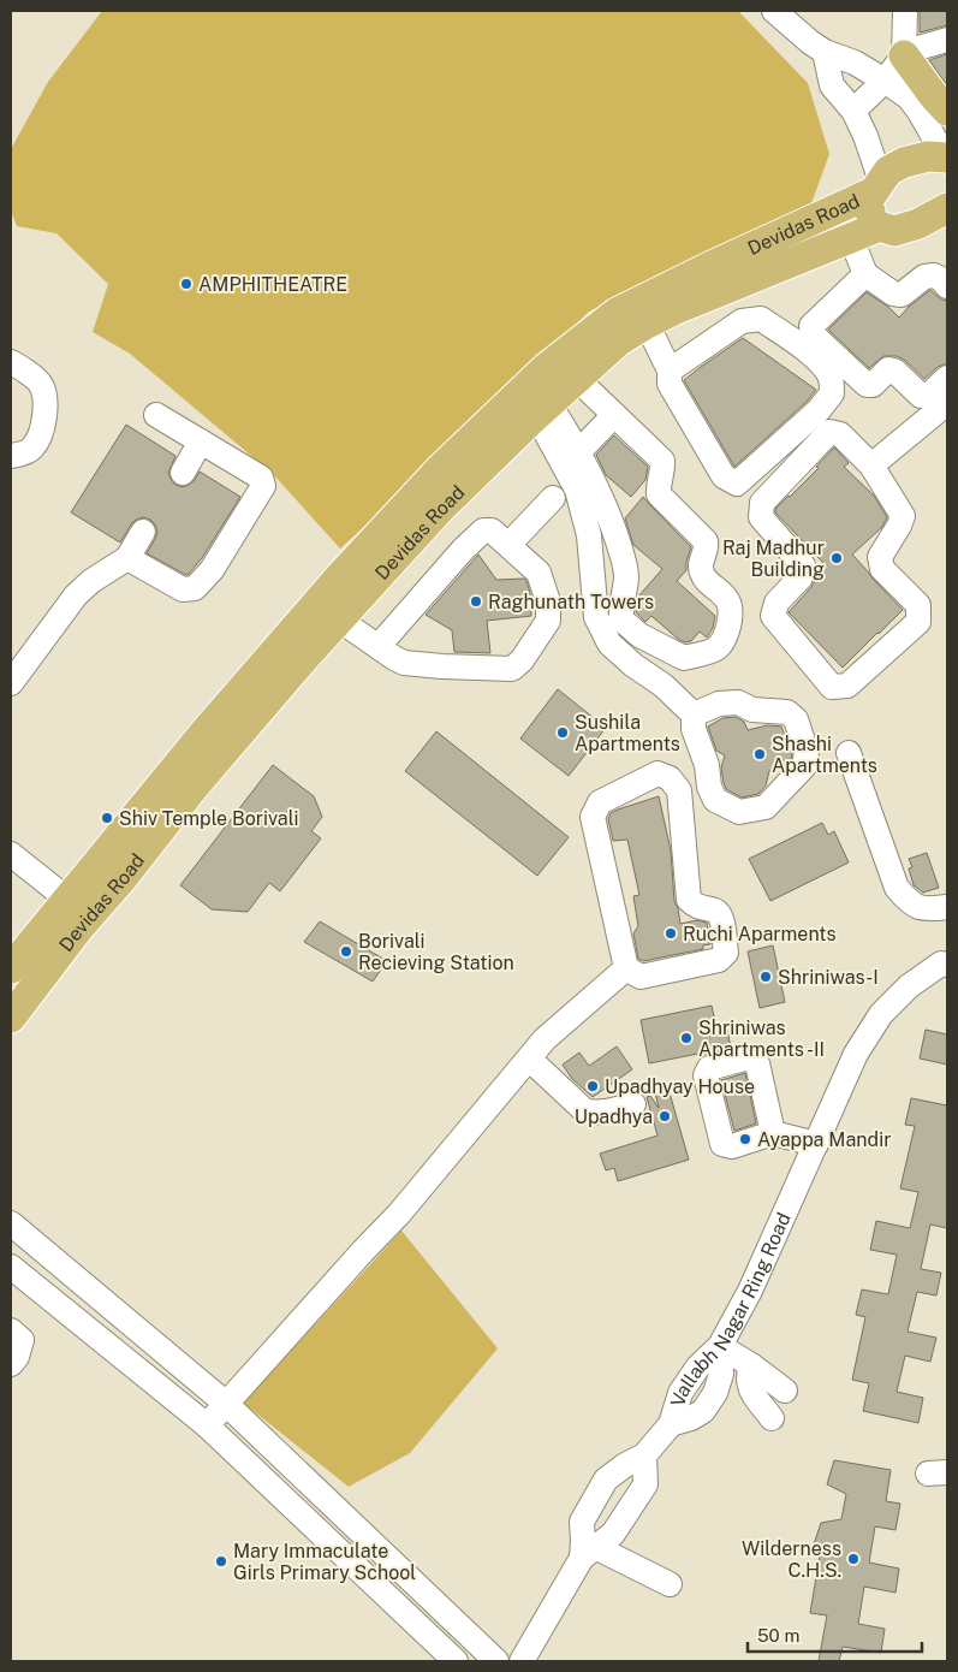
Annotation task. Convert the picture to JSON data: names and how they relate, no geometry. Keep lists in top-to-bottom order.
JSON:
{
  "streets": {
    "main road": ["Devidas Road"],
    "street": ["Vallabh Nagar Ring Road"]
  },
  "places": [
    "AMPHITHEATRE",
    "Raj Madhur Building",
    "Raghunath Towers",
    "Sushila Apartments",
    "Shashi Apartments",
    "Shiv Temple Borivali",
    "Ruchi Aparments",
    "Borivali Recieving Station",
    "Shriniwas-I",
    "Shriniwas Apartments -II",
    "Upadhyay House",
    "Upadhya",
    "Ayappa Mandir",
    "Wilderness C.H.S.",
    "Mary Immaculate Girls Primary School"
  ],
  "scale_bar": "50 m"
}
